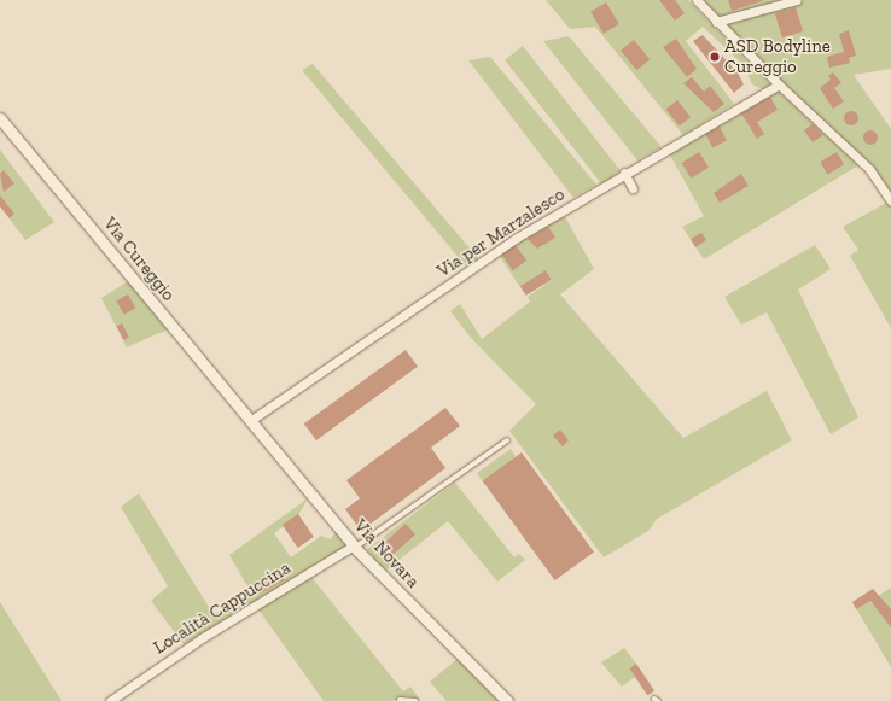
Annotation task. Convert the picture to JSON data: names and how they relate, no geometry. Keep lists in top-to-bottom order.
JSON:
{
  "streets": {
    "main road": ["Via Cureggio", "Via Novara"],
    "street": ["Via per Marzalesco", "Località Cappuccina"]
  },
  "crossings": [
    ["Via per Marzalesco", "Via Cureggio"],
    ["Via per Marzalesco", "Via Novara"],
    ["Via Cureggio", "Via Novara"],
    ["Via Novara", "Località Cappuccina"]
  ],
  "places": ["ASD Bodyline Cureggio"]
}
